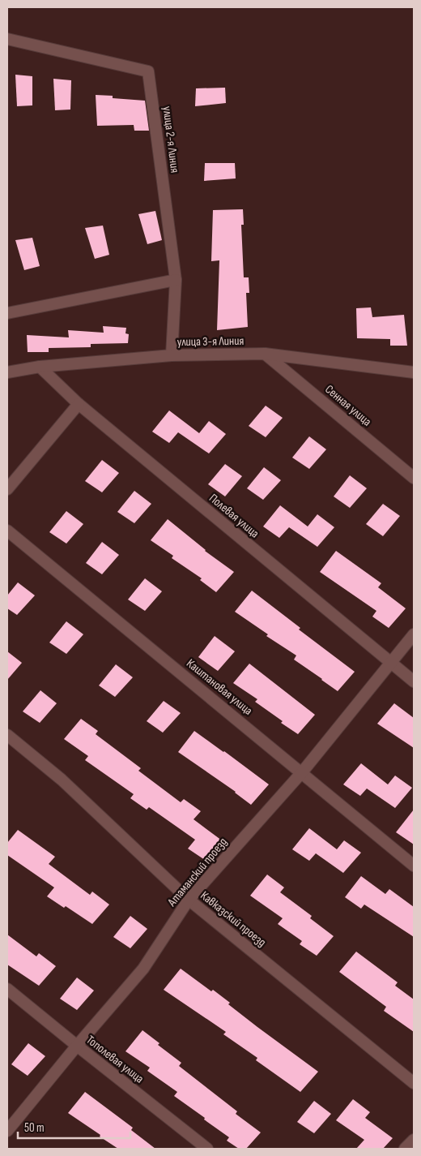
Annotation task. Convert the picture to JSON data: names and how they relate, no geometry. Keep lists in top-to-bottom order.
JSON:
{
  "streets": {
    "street": [
      "улица 2-я Линия",
      "улица 3-я Линия",
      "Сенная улица",
      "Полевая улица",
      "Каштановая улица",
      "Атаманский проезд",
      "Кавказский проезд",
      "Тополевая улица"
    ]
  },
  "crossings": [
    ["улица 2-я Линия", "улица 3-я Линия"],
    ["улица 3-я Линия", "Сенная улица"],
    ["улица 3-я Линия", "Полевая улица"],
    ["Полевая улица", "Атаманский проезд"],
    ["Каштановая улица", "Атаманский проезд"],
    ["Атаманский проезд", "Кавказский проезд"],
    ["Атаманский проезд", "Тополевая улица"]
  ],
  "scale_bar": "50 m"
}
